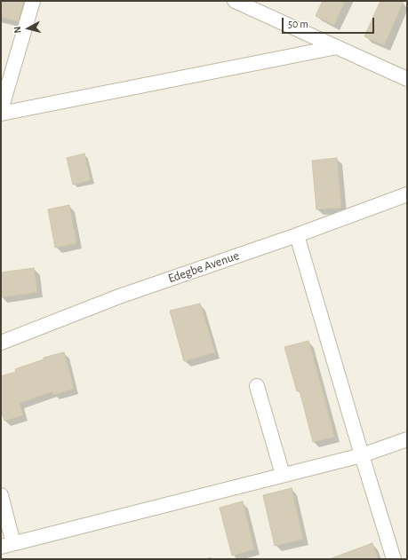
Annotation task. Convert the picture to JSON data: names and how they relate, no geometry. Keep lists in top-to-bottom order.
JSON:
{
  "streets": {
    "street": ["Edegbe Avenue"]
  },
  "scale_bar": "50 m",
  "north": "left"
}
